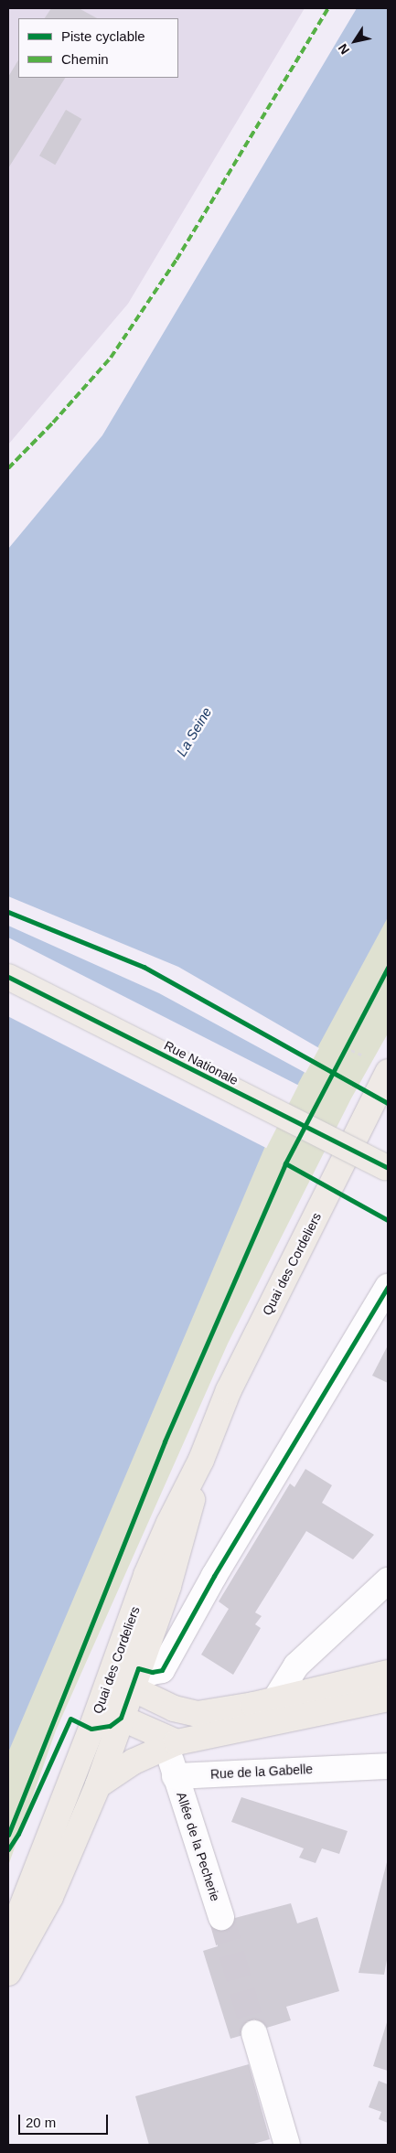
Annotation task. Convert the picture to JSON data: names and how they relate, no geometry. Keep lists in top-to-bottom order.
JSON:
{
  "streets": {
    "main road": ["Rue Nationale", "Quai des Cordeliers"],
    "street": ["Rue de la Gabelle", "Allée de la Pecherie"]
  },
  "crossings": [
    ["Rue de la Gabelle", "Allée de la Pecherie"]
  ],
  "water": ["La Seine"],
  "legend": ["Piste cyclable", "Chemin"],
  "scale_bar": "20 m",
  "north": "bottom left"
}
